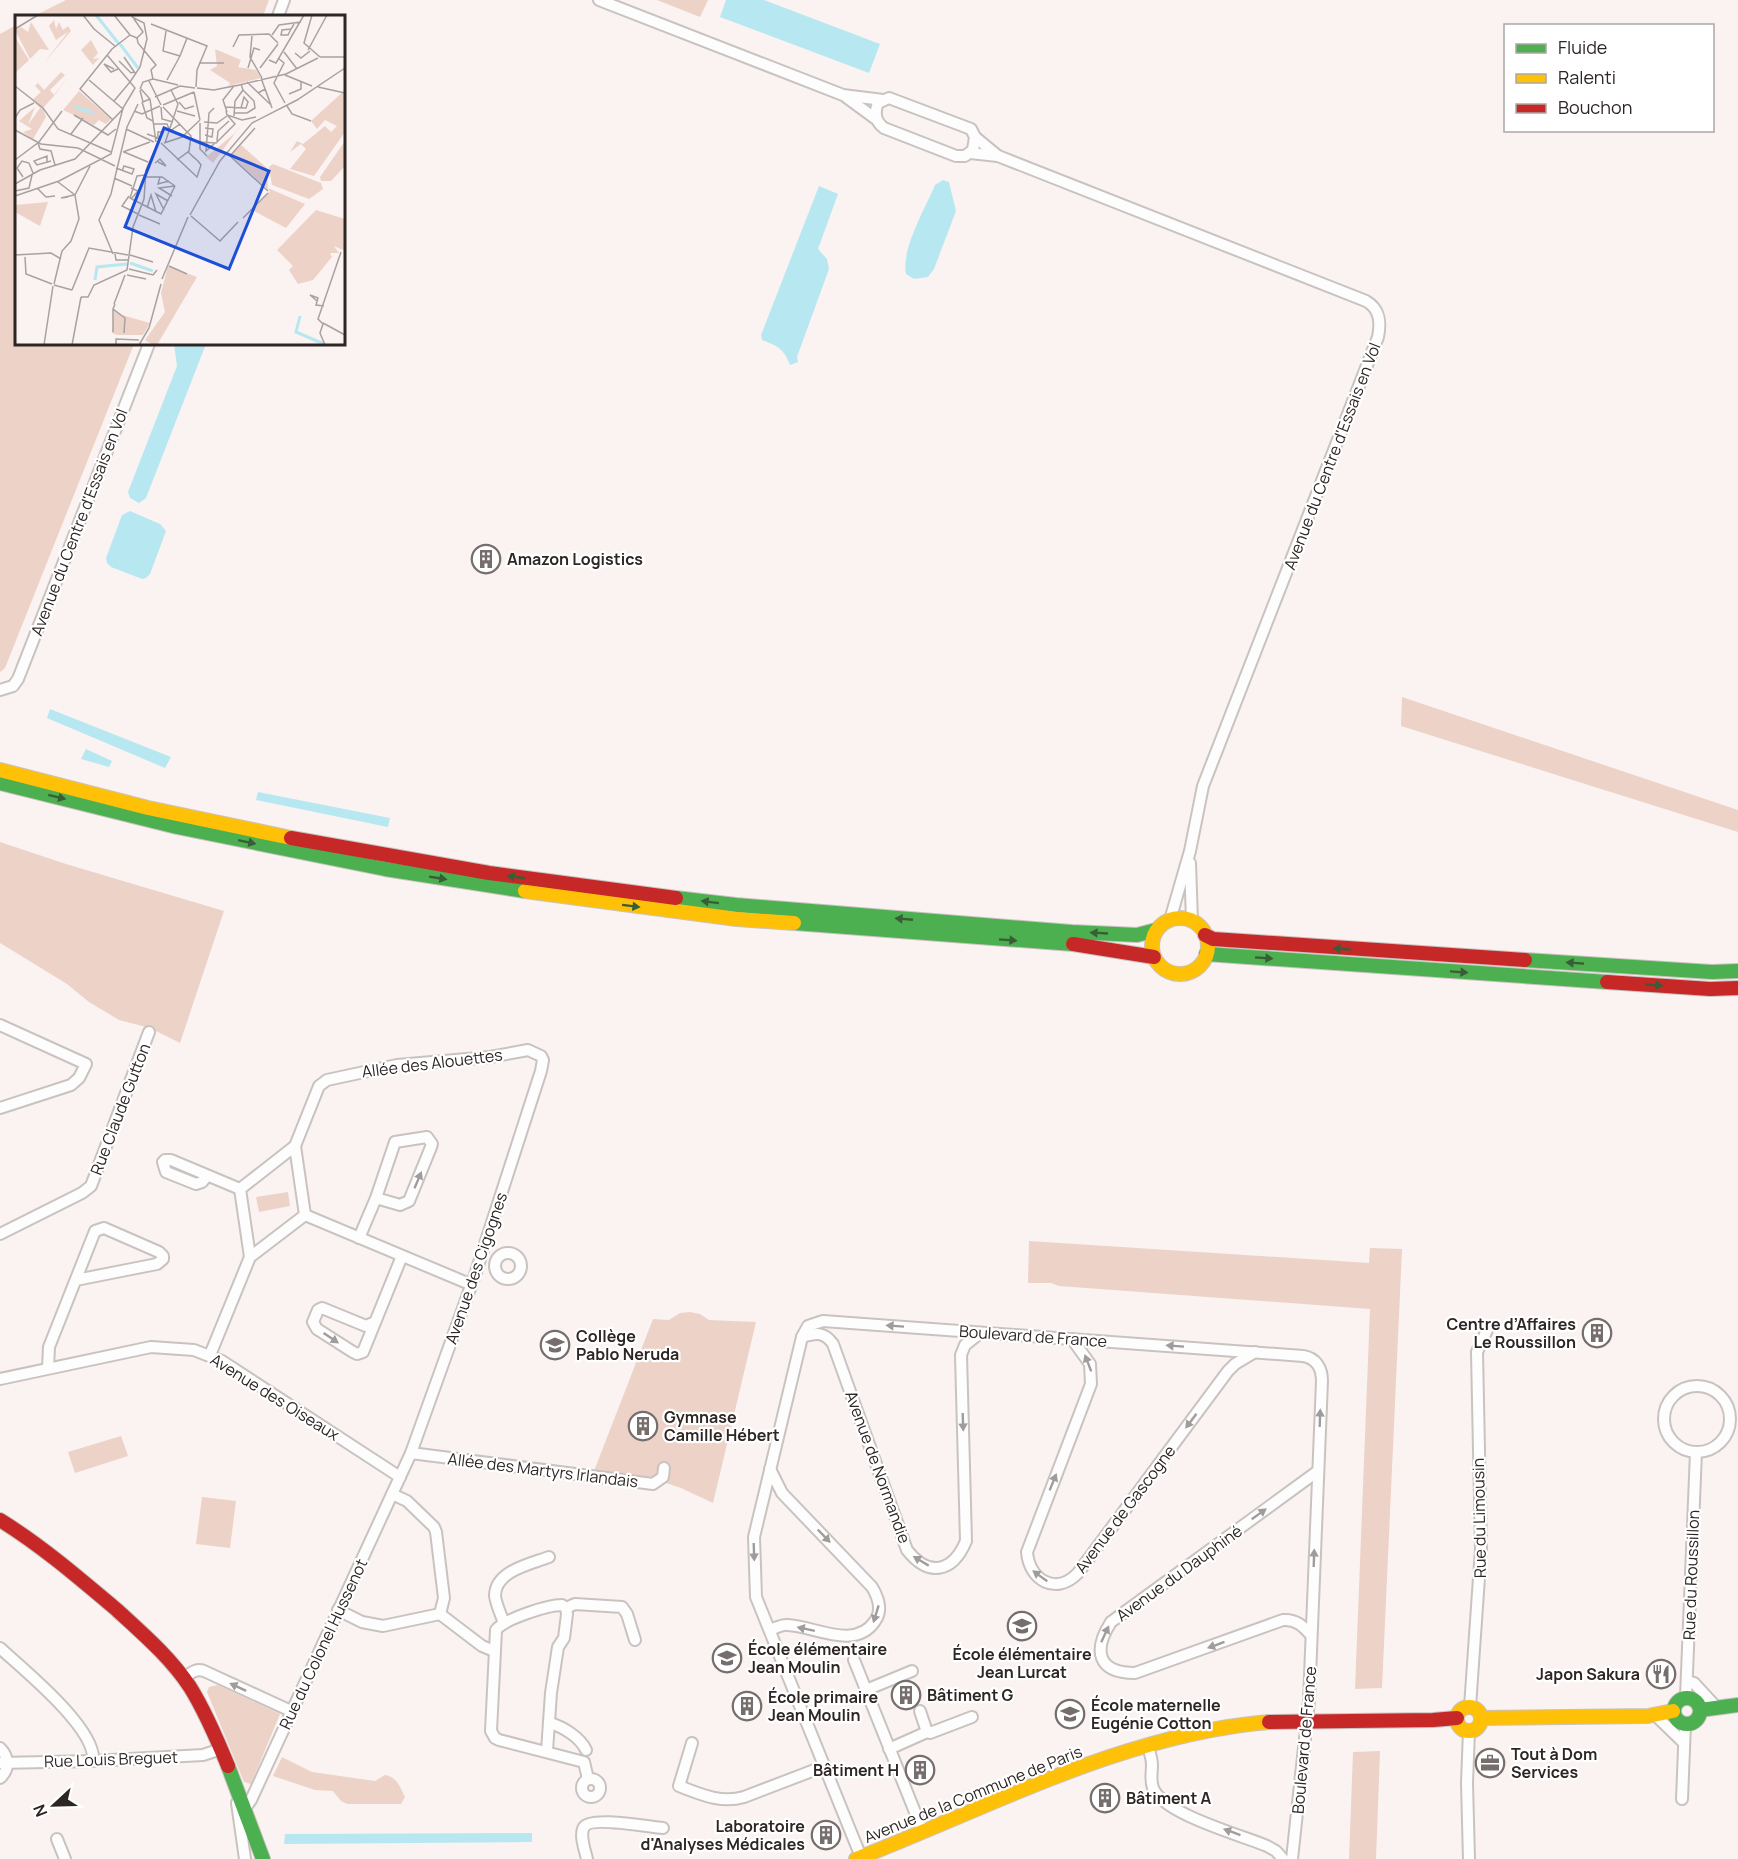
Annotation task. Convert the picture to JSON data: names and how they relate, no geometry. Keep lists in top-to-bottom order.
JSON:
{
  "streets": {
    "main road": ["Avenue de la Commune de Paris"],
    "street": [
      "Avenue du Centre d'Essais en Vol",
      "Allée des Alouettes",
      "Rue Claude Gutton",
      "Avenue des Cigognes",
      "Boulevard de France",
      "Avenue des Oiseaux",
      "Avenue de Normandie",
      "Allée des Martyrs Irlandais",
      "Avenue de Gascogne",
      "Rue du Limousin",
      "Avenue du Dauphiné",
      "Rue du Roussillon",
      "Rue du Colonel Hussenot",
      "Rue Louis Breguet"
    ]
  },
  "crossings": [
    ["Allée des Alouettes", "Avenue des Cigognes"],
    ["Avenue des Cigognes", "Avenue des Oiseaux"],
    ["Avenue des Cigognes", "Allée des Martyrs Irlandais"],
    ["Avenue des Cigognes", "Rue du Colonel Hussenot"],
    ["Boulevard de France", "Avenue de Normandie"],
    ["Boulevard de France", "Avenue de Gascogne"],
    ["Boulevard de France", "Avenue du Dauphiné"],
    ["Boulevard de France", "Avenue de la Commune de Paris"],
    ["Avenue des Oiseaux", "Rue du Colonel Hussenot"],
    ["Rue du Limousin", "Avenue de la Commune de Paris"]
  ],
  "places": {
    "building": [
      "Amazon Logistics",
      "Centre d’Affaires Le Roussillon",
      "Gymnase Camille Hébert",
      "Bâtiment G",
      "École primaire Jean Moulin",
      "Bâtiment H",
      "Bâtiment A",
      "Laboratoire d'Analyses Médicales"
    ],
    "school or university": [
      "Collège Pablo Neruda",
      "École élémentaire Jean Lurcat",
      "École élémentaire Jean Moulin",
      "École maternelle Eugénie Cotton"
    ],
    "restaurant": ["Japon Sakura"],
    "office": ["Tout à Dom Services"]
  },
  "legend": ["Fluide", "Ralenti", "Bouchon"],
  "north": "left"
}
